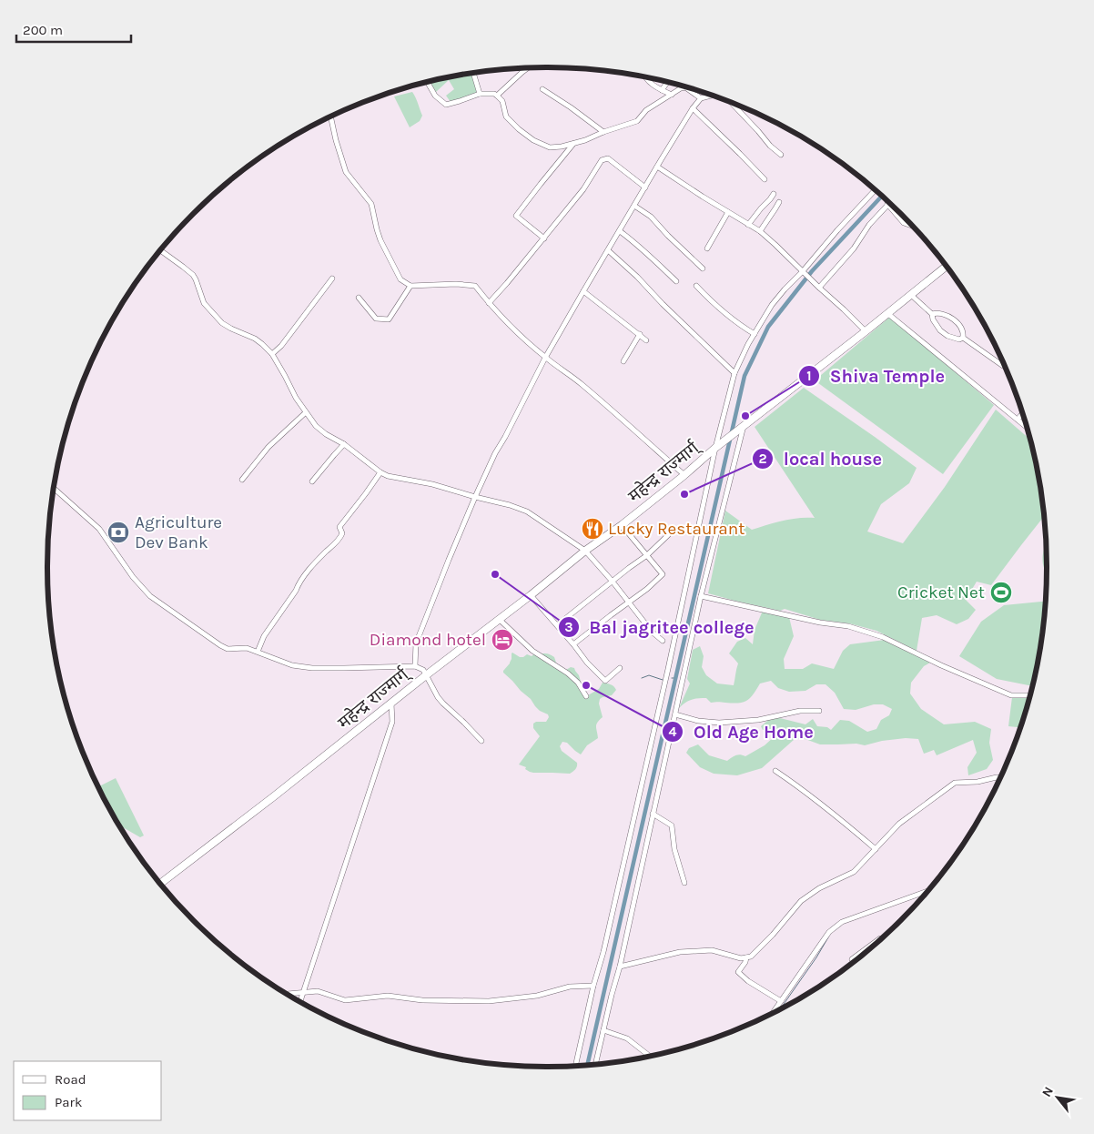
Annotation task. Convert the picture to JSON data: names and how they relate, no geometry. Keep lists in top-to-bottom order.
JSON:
{
  "streets": {
    "highway": ["महेन्द्र राज्मार्ग्"]
  },
  "places": {
    "other": [
      "Shiva Temple",
      "local house",
      "Bal jagritee college",
      "Old Age Home"
    ],
    "restaurant": ["Lucky Restaurant"],
    "bank": ["Agriculture Dev Bank"],
    "sports": ["Cricket Net"],
    "hotel": ["Diamond hotel"]
  },
  "legend": ["Road", "Park"],
  "scale_bar": "200 m",
  "north": "top left"
}
